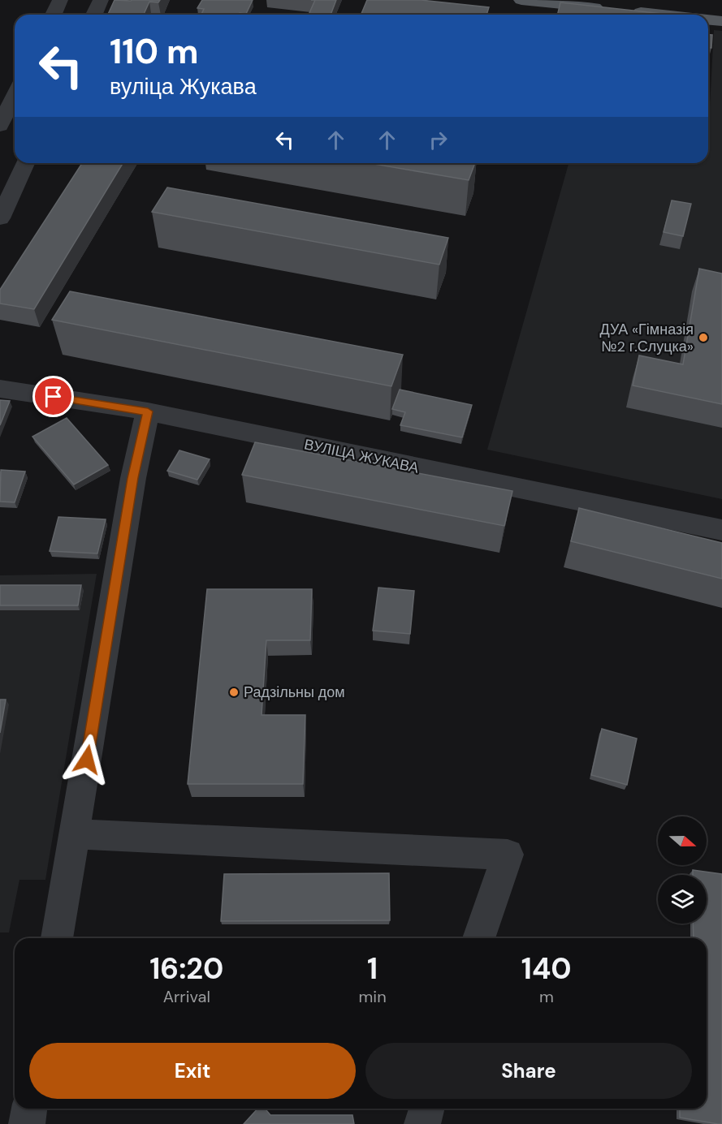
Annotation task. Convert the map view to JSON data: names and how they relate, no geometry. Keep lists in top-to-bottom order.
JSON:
{
  "streets": {
    "street": ["ВУЛІЦА ЖУКАВА"]
  },
  "places": ["ДУА «Гімназія №2 г.Слуцка»", "Радзільны дом"],
  "north": "right",
  "page": {
    "turn": ["110 m", "вуліца Жукава"],
    "eta": [
      "16:20",
      "Arrival",
      "1",
      "min",
      "140",
      "m"
    ],
    "buttons": ["Exit", "Share"]
  }
}
